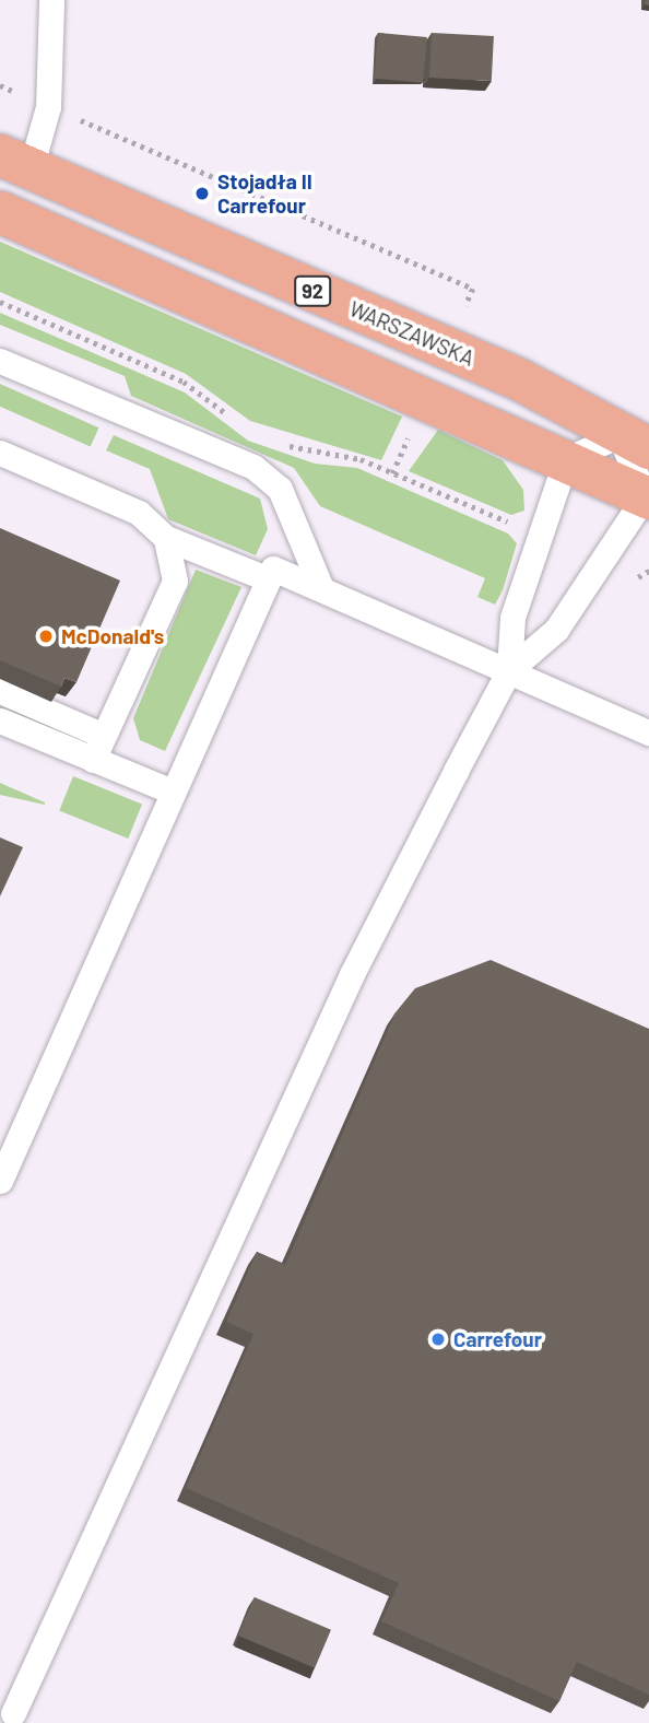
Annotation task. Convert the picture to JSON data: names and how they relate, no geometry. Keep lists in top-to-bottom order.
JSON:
{
  "streets": {
    "main road": ["92", "WARSZAWSKA"]
  },
  "places": ["Stojadła II Carrefour", "McDonald's", "Carrefour"]
}
